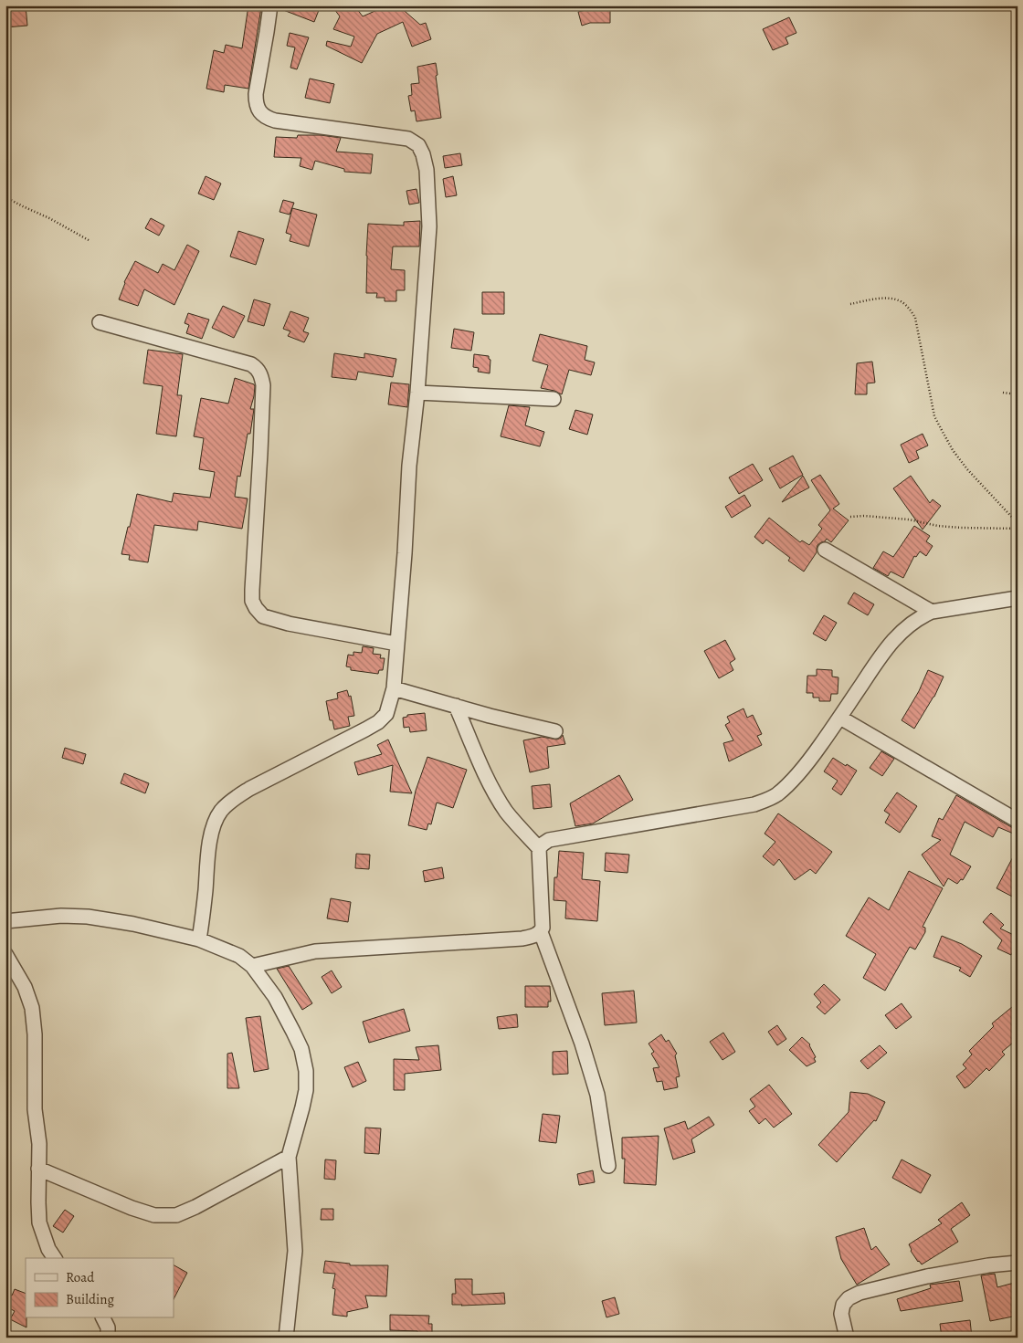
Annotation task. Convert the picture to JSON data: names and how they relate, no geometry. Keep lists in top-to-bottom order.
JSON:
{
  "legend": ["Road", "Building"]
}
